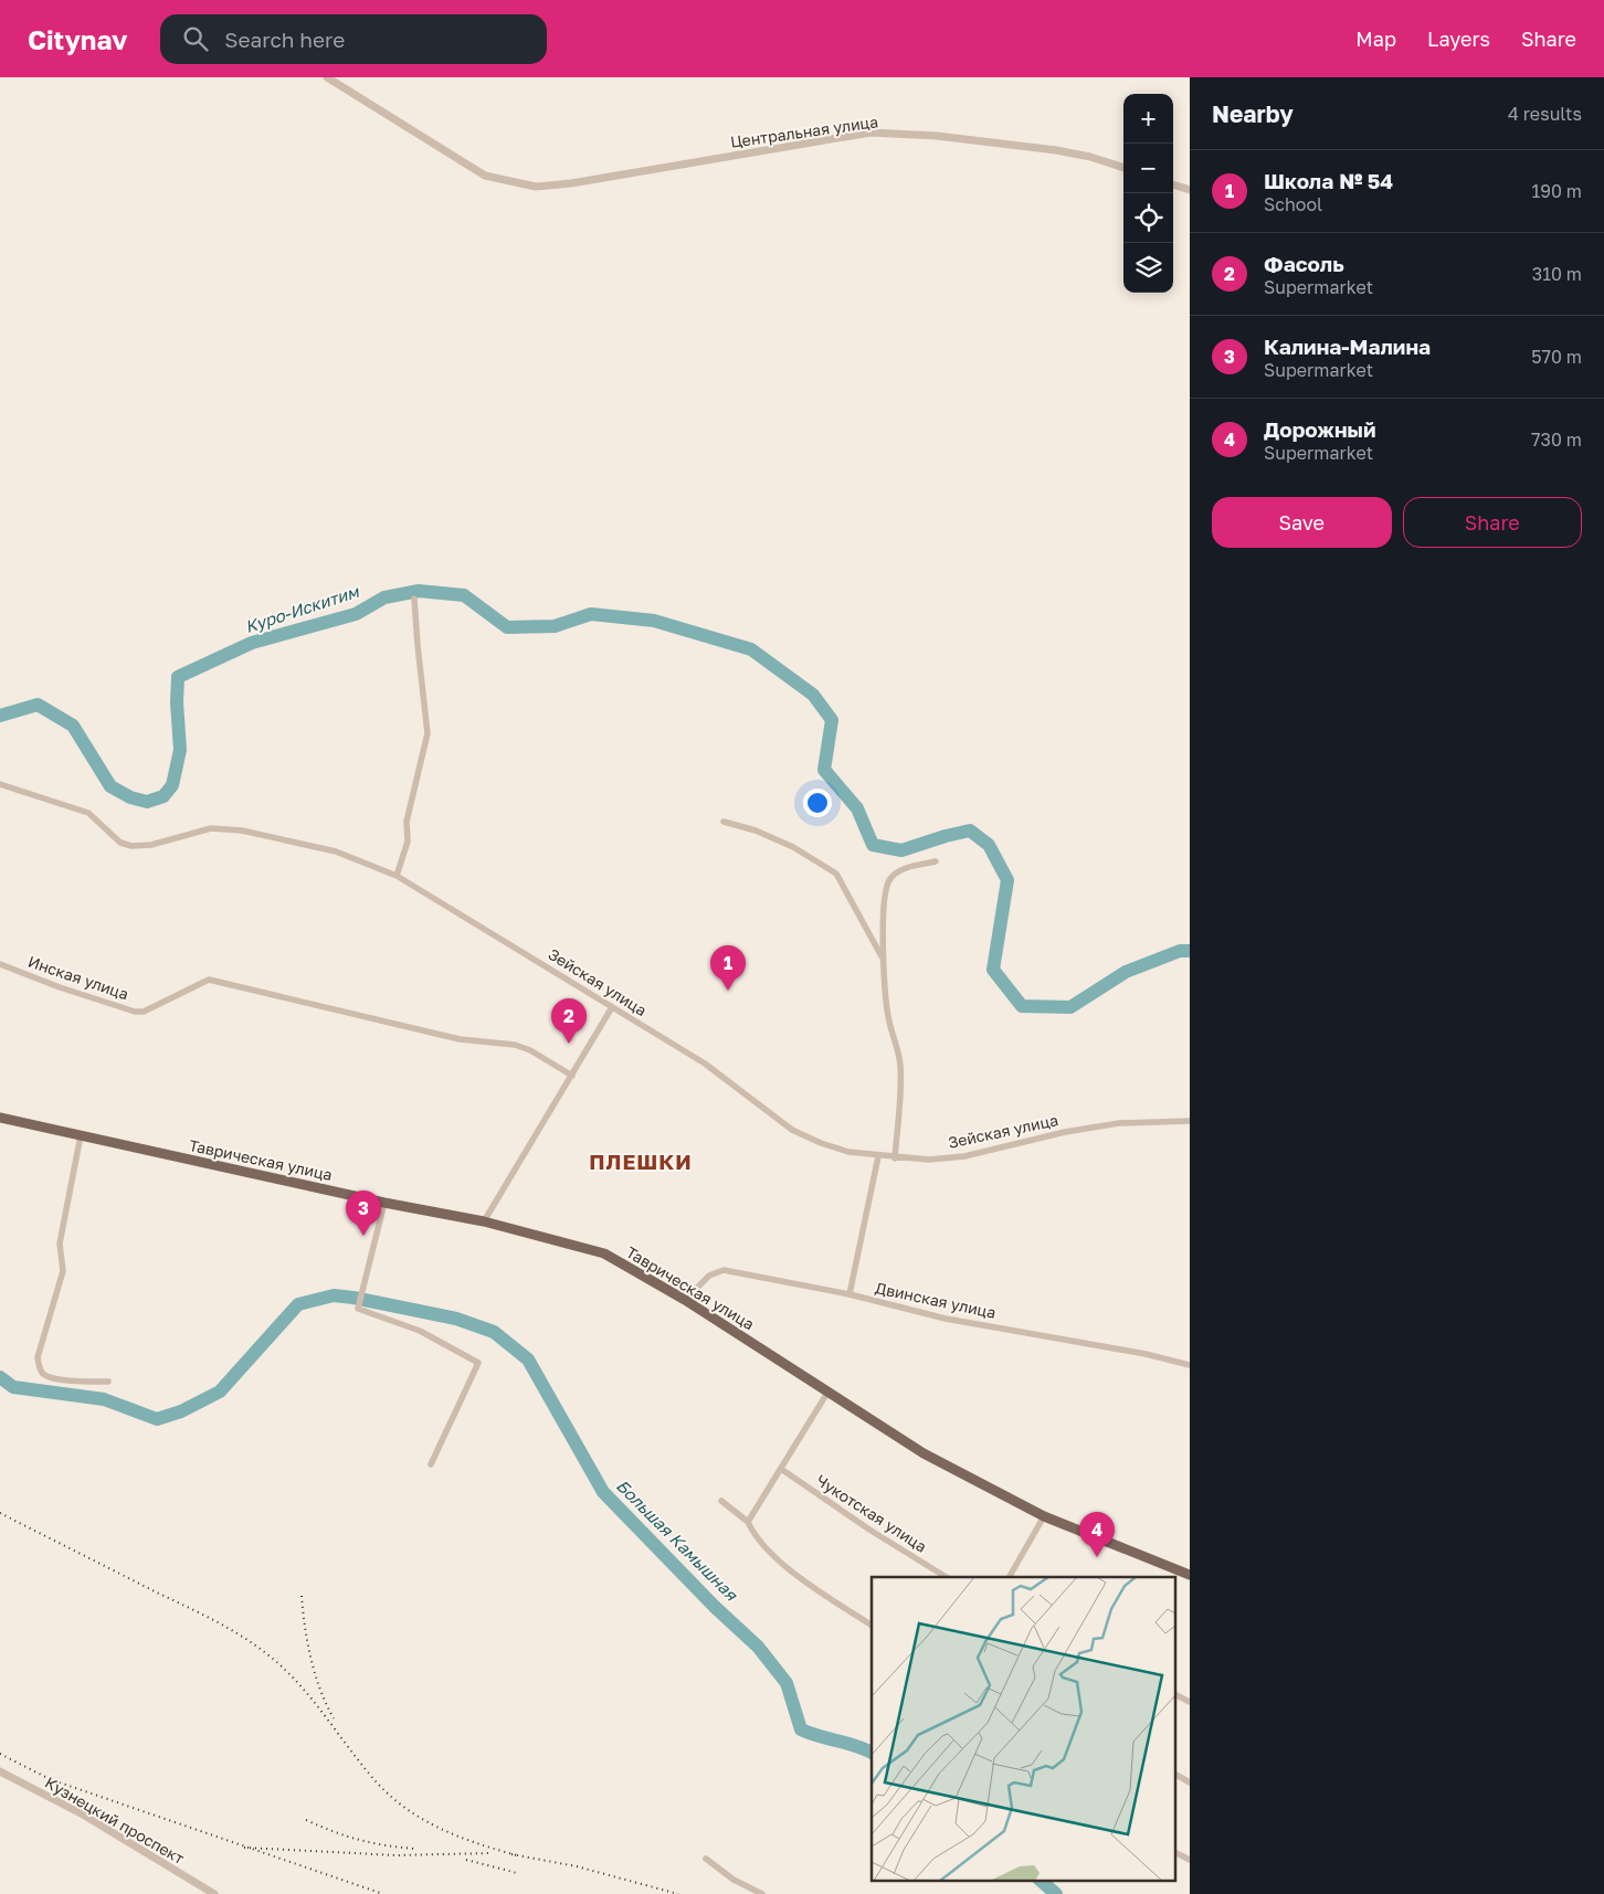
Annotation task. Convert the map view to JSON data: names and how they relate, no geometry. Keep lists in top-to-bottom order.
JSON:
{
  "streets": {
    "main road": ["Таврическая улица"],
    "street": [
      "Центральная улица",
      "Инская улица",
      "Зейская улица",
      "Двинская улица",
      "Чукотская улица",
      "Кузнецкий проспект"
    ]
  },
  "crossings": [
    ["Таврическая улица", "Двинская улица"]
  ],
  "districts": ["ПЛЕШКИ"],
  "water": ["Куро-Искитим", "Большая Камышная"],
  "page": {
    "header": "Citynav",
    "search": "Search here",
    "nav": ["Map", "Layers", "Share"],
    "heading": ["Nearby", "4 results"],
    "map_buttons": ["+", "−"],
    "list": [
      {
        "mark": "1",
        "name": "Школа № 54",
        "note": "School",
        "value": "190 m"
      },
      {
        "mark": "2",
        "name": "Фасоль",
        "note": "Supermarket",
        "value": "310 m"
      },
      {
        "mark": "3",
        "name": "Калина-Малина",
        "note": "Supermarket",
        "value": "570 m"
      },
      {
        "mark": "4",
        "name": "Дорожный",
        "note": "Supermarket",
        "value": "730 m"
      }
    ],
    "buttons": ["Save", "Share"],
    "pins": [
      "1",
      "2",
      "3",
      "4"
    ]
  }
}
